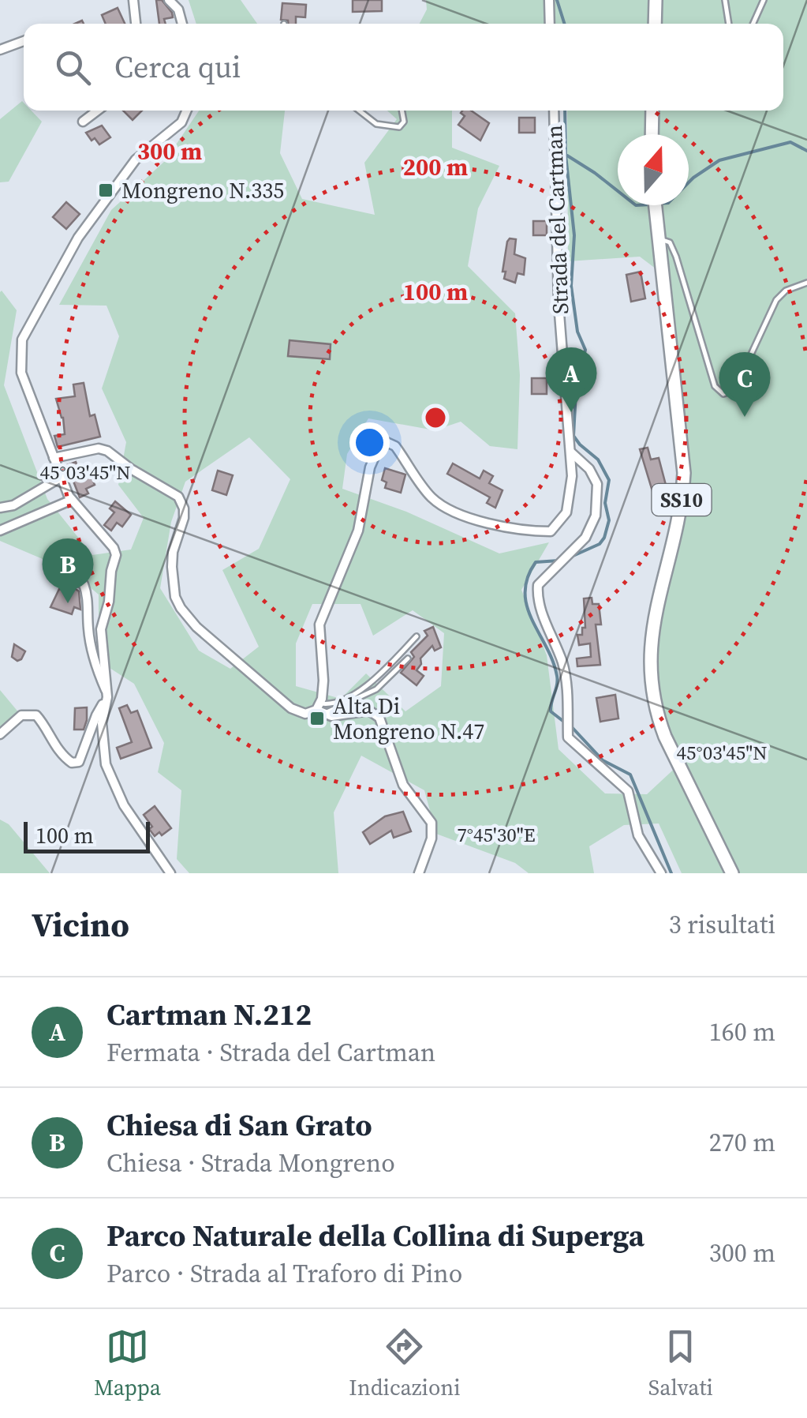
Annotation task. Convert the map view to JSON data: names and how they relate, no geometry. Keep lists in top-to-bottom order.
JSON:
{
  "streets": {
    "main road": ["SS10"],
    "street": ["Strada del Cartman"]
  },
  "places": {
    "transit": ["Mongreno N.335", "Alta Di Mongreno N.47"]
  },
  "scale_bar": "100 m",
  "north": "top",
  "page": {
    "search": "Cerca qui",
    "pins": ["A", "C", "B"],
    "scale": "100 m",
    "heading": ["Vicino", "3 risultati"],
    "list": [
      {
        "mark": "A",
        "name": "Cartman N.212",
        "note": "Fermata · Strada del Cartman",
        "value": "160 m"
      },
      {
        "mark": "B",
        "name": "Chiesa di San Grato",
        "note": "Chiesa · Strada Mongreno",
        "value": "270 m"
      },
      {
        "mark": "C",
        "name": "Parco Naturale della Collina di Superga",
        "note": "Parco · Strada al Traforo di Pino",
        "value": "300 m"
      }
    ],
    "nav": ["Mappa", "Indicazioni", "Salvati"]
  },
  "coordinates": ["45°03'45\"N", "7°45'30\"E"],
  "rings": ["300 m", "200 m", "100 m"]
}
